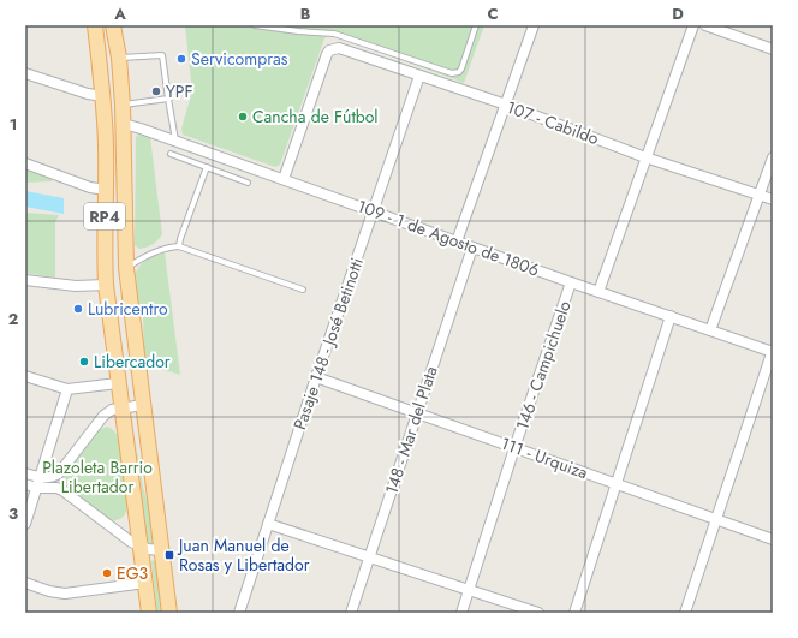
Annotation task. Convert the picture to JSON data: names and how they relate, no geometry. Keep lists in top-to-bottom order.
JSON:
{
  "streets": {
    "main road": ["RP4"],
    "street": [
      "107 - Cabildo",
      "109 - 1 de Agosto de 1806",
      "Pasaje 148 - José Betinotti",
      "146 - Campichuelo",
      "148 - Mar del Plata",
      "111 - Urquiza"
    ]
  },
  "crossings": [
    ["107 - Cabildo", "109 - 1 de Agosto de 1806"],
    ["107 - Cabildo", "Pasaje 148 - José Betinotti"],
    ["RP4", "109 - 1 de Agosto de 1806"],
    ["109 - 1 de Agosto de 1806", "Pasaje 148 - José Betinotti"],
    ["109 - 1 de Agosto de 1806", "146 - Campichuelo"],
    ["109 - 1 de Agosto de 1806", "148 - Mar del Plata"],
    ["Pasaje 148 - José Betinotti", "111 - Urquiza"],
    ["146 - Campichuelo", "111 - Urquiza"],
    ["148 - Mar del Plata", "111 - Urquiza"]
  ],
  "parks": ["Plazoleta Barrio Libertador"],
  "places": {
    "other": [
      "Servicompras",
      "YPF",
      "Cancha de Fútbol",
      "Lubricentro",
      "Libercador",
      "EG3"
    ],
    "transit": ["Juan Manuel de Rosas y Libertador"]
  },
  "grid": {
    "columns": [
      "A",
      "B",
      "C",
      "D"
    ],
    "rows": ["1", "2", "3"]
  }
}
